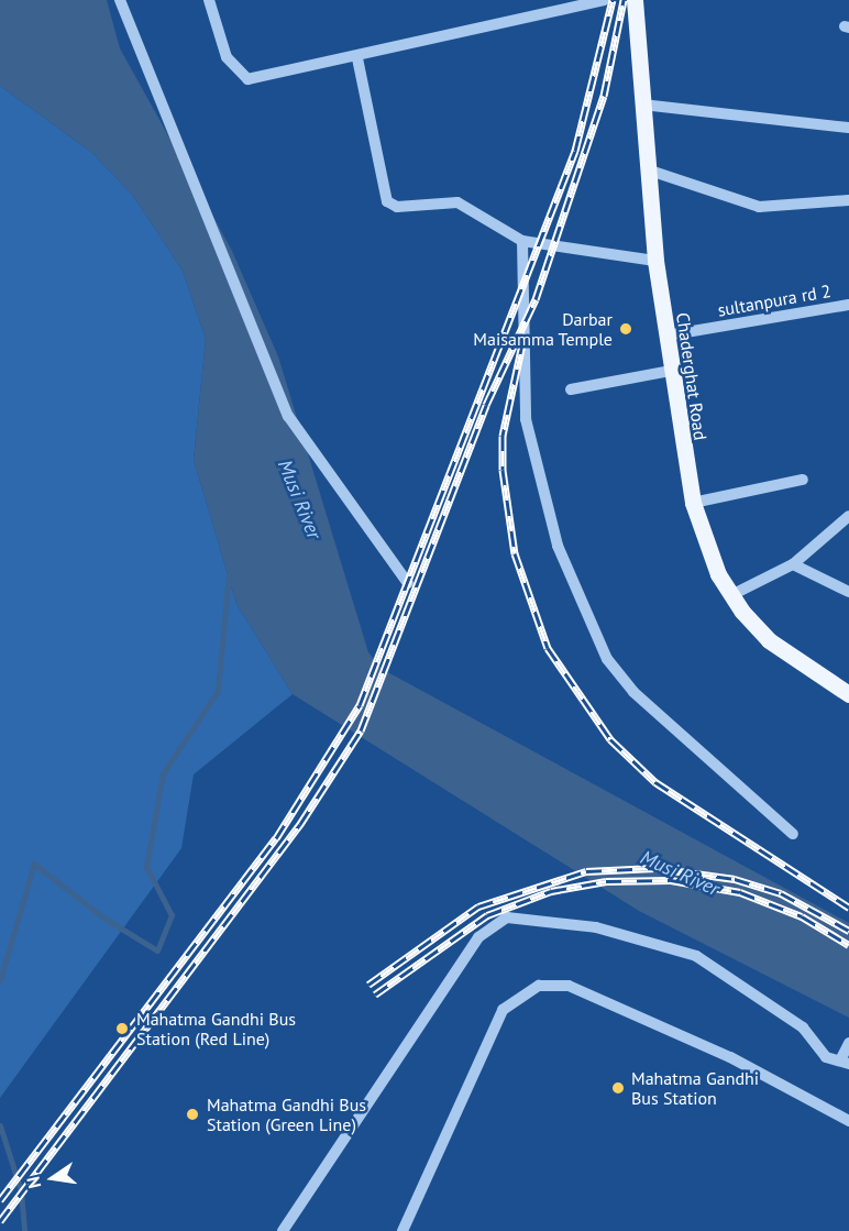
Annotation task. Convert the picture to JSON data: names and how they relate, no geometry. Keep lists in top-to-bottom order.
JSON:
{
  "streets": {
    "main road": ["Chaderghat Road"],
    "street": ["sultanpura rd 2"]
  },
  "crossings": [
    ["sultanpura rd 2", "Chaderghat Road"]
  ],
  "water": ["Musi River"],
  "places": [
    "Darbar Maisamma Temple",
    "Mahatma Gandhi Bus Station (Red Line)",
    "Mahatma Gandhi Bus Station",
    "Mahatma Gandhi Bus Station (Green Line)"
  ],
  "north": "left"
}
